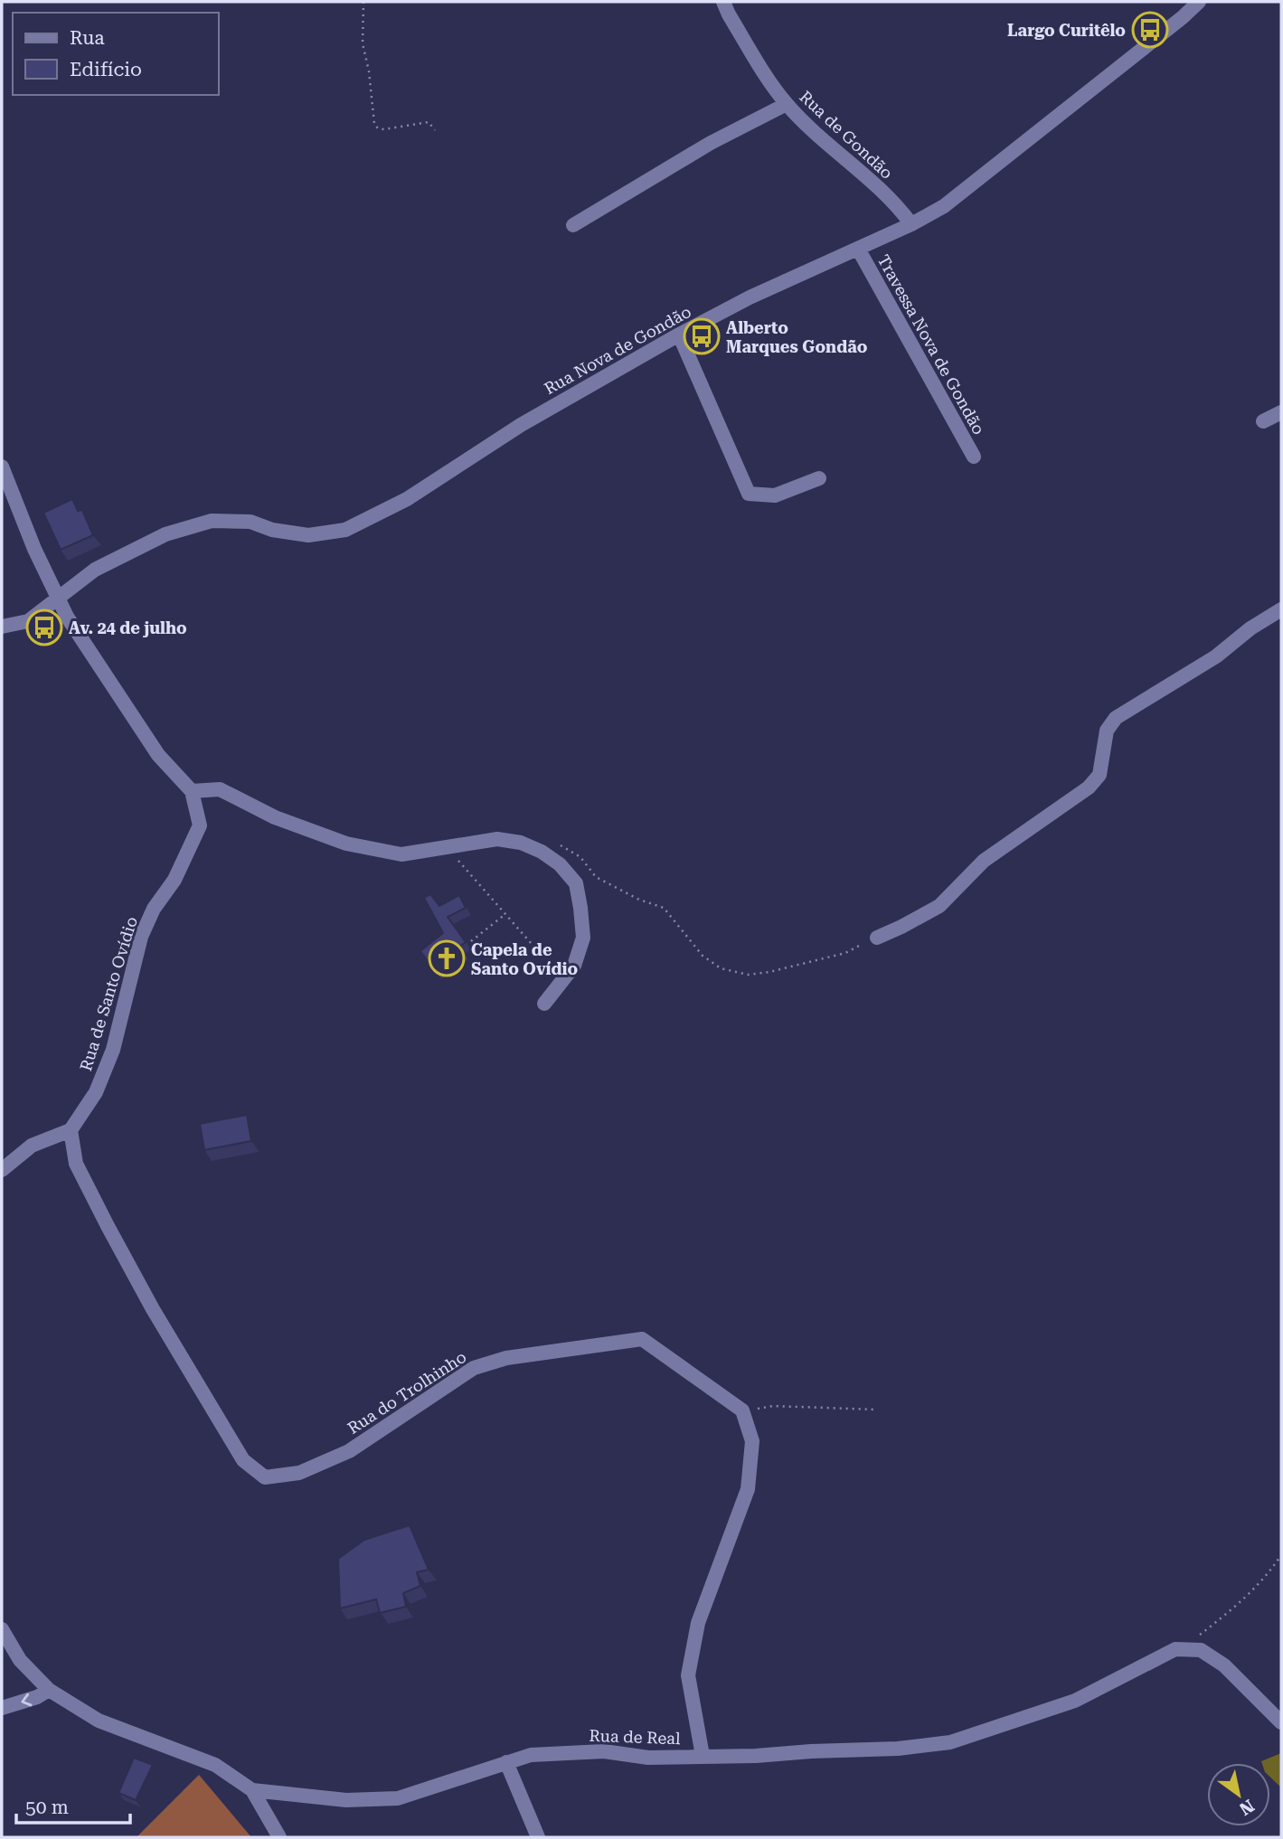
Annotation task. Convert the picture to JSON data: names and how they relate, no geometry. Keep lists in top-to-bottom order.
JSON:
{
  "streets": {
    "street": [
      "Rua de Gondão",
      "Travessa Nova de Gondão",
      "Rua Nova de Gondão",
      "Rua de Santo Ovídio",
      "Rua do Trolhinho",
      "Rua de Real"
    ]
  },
  "crossings": [
    ["Rua de Gondão", "Rua Nova de Gondão"],
    ["Travessa Nova de Gondão", "Rua Nova de Gondão"],
    ["Rua Nova de Gondão", "Rua de Santo Ovídio"],
    ["Rua de Santo Ovídio", "Rua do Trolhinho"]
  ],
  "places": {
    "bus stop": ["Largo Curitêlo", "Alberto Marques Gondão", "Av. 24 de julho"],
    "church": ["Capela de Santo Ovídio"]
  },
  "legend": ["Rua", "Edifício"],
  "scale_bar": "50 m",
  "north": "bottom right"
}
